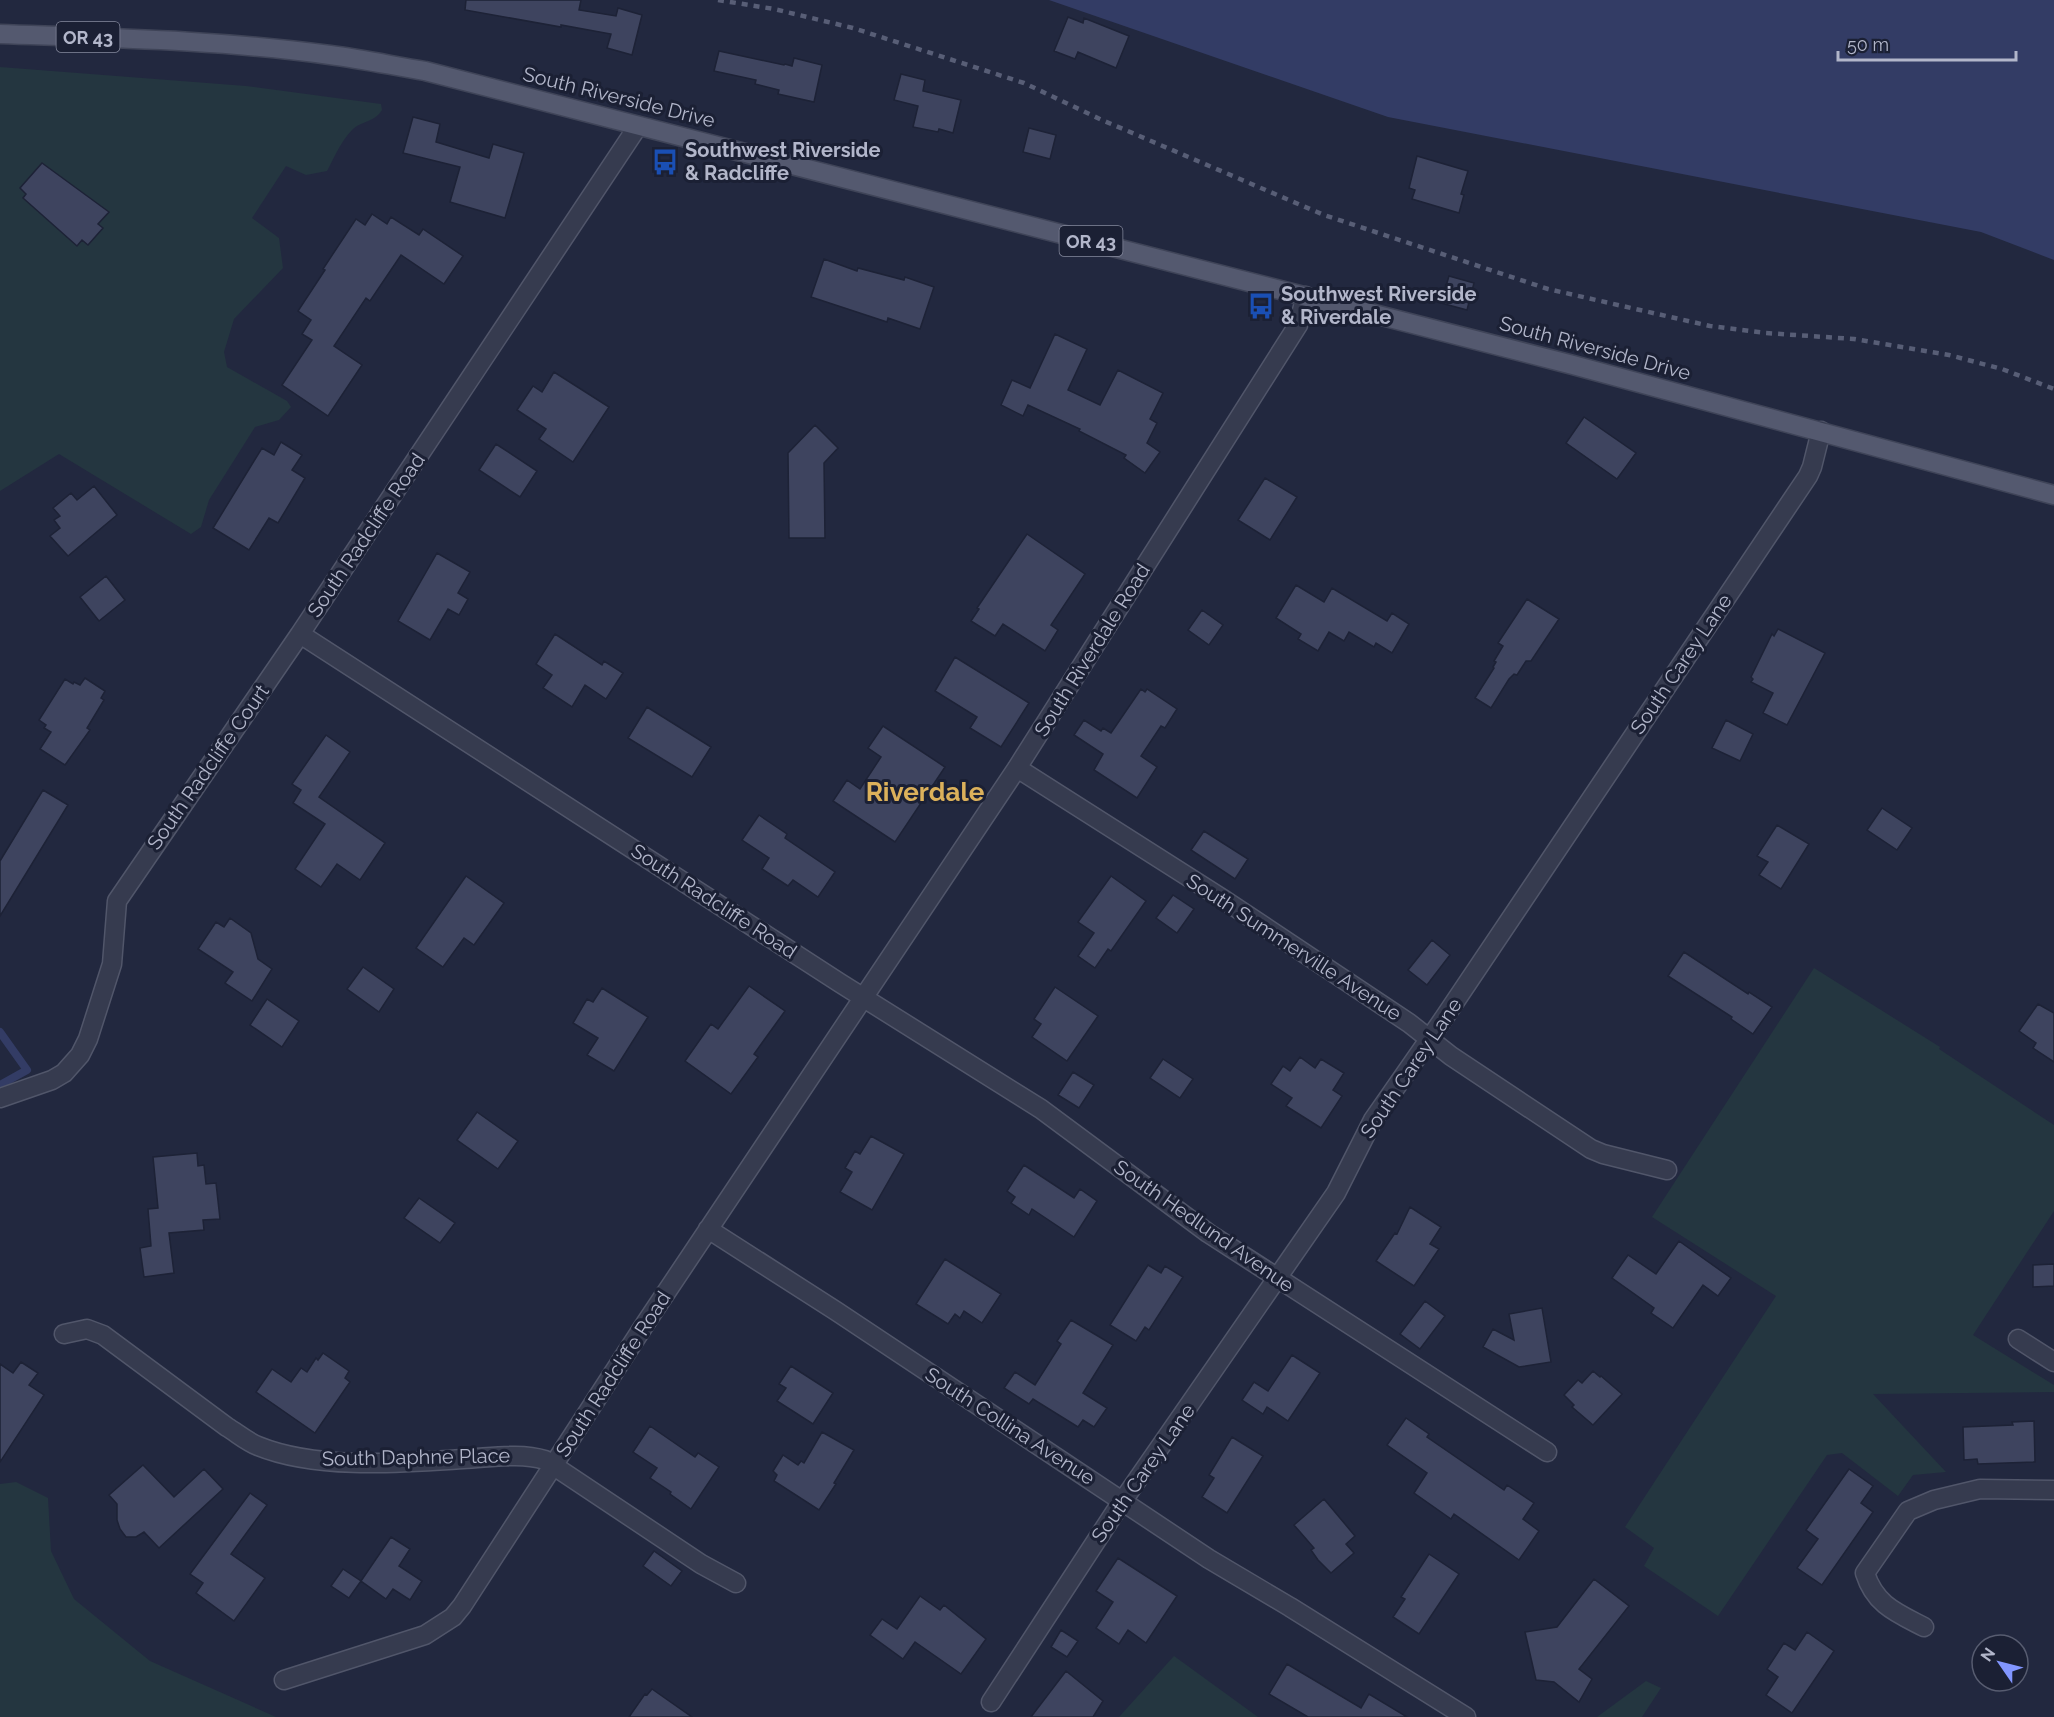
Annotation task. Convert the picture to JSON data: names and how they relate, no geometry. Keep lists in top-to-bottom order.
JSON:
{
  "streets": {
    "main road": ["OR 43", "South Riverside Drive"],
    "street": [
      "South Radcliffe Road",
      "South Riverdale Road",
      "South Carey Lane",
      "South Radcliffe Court",
      "South Summerville Avenue",
      "South Hedlund Avenue",
      "South Collina Avenue",
      "South Daphne Place"
    ]
  },
  "crossings": [
    ["South Riverside Drive", "South Radcliffe Road"],
    ["South Riverside Drive", "South Riverdale Road"],
    ["South Riverside Drive", "South Carey Lane"],
    ["South Radcliffe Road", "South Riverdale Road"],
    ["South Radcliffe Road", "South Radcliffe Court"],
    ["South Radcliffe Road", "South Hedlund Avenue"],
    ["South Radcliffe Road", "South Collina Avenue"],
    ["South Radcliffe Road", "South Daphne Place"],
    ["South Riverdale Road", "South Summerville Avenue"],
    ["South Riverdale Road", "South Hedlund Avenue"],
    ["South Carey Lane", "South Summerville Avenue"],
    ["South Carey Lane", "South Hedlund Avenue"],
    ["South Carey Lane", "South Collina Avenue"]
  ],
  "districts": ["Riverdale"],
  "places": {
    "bus stop": ["Southwest Riverside & Radcliffe", "Southwest Riverside & Riverdale"]
  },
  "scale_bar": "50 m",
  "north": "top left"
}
